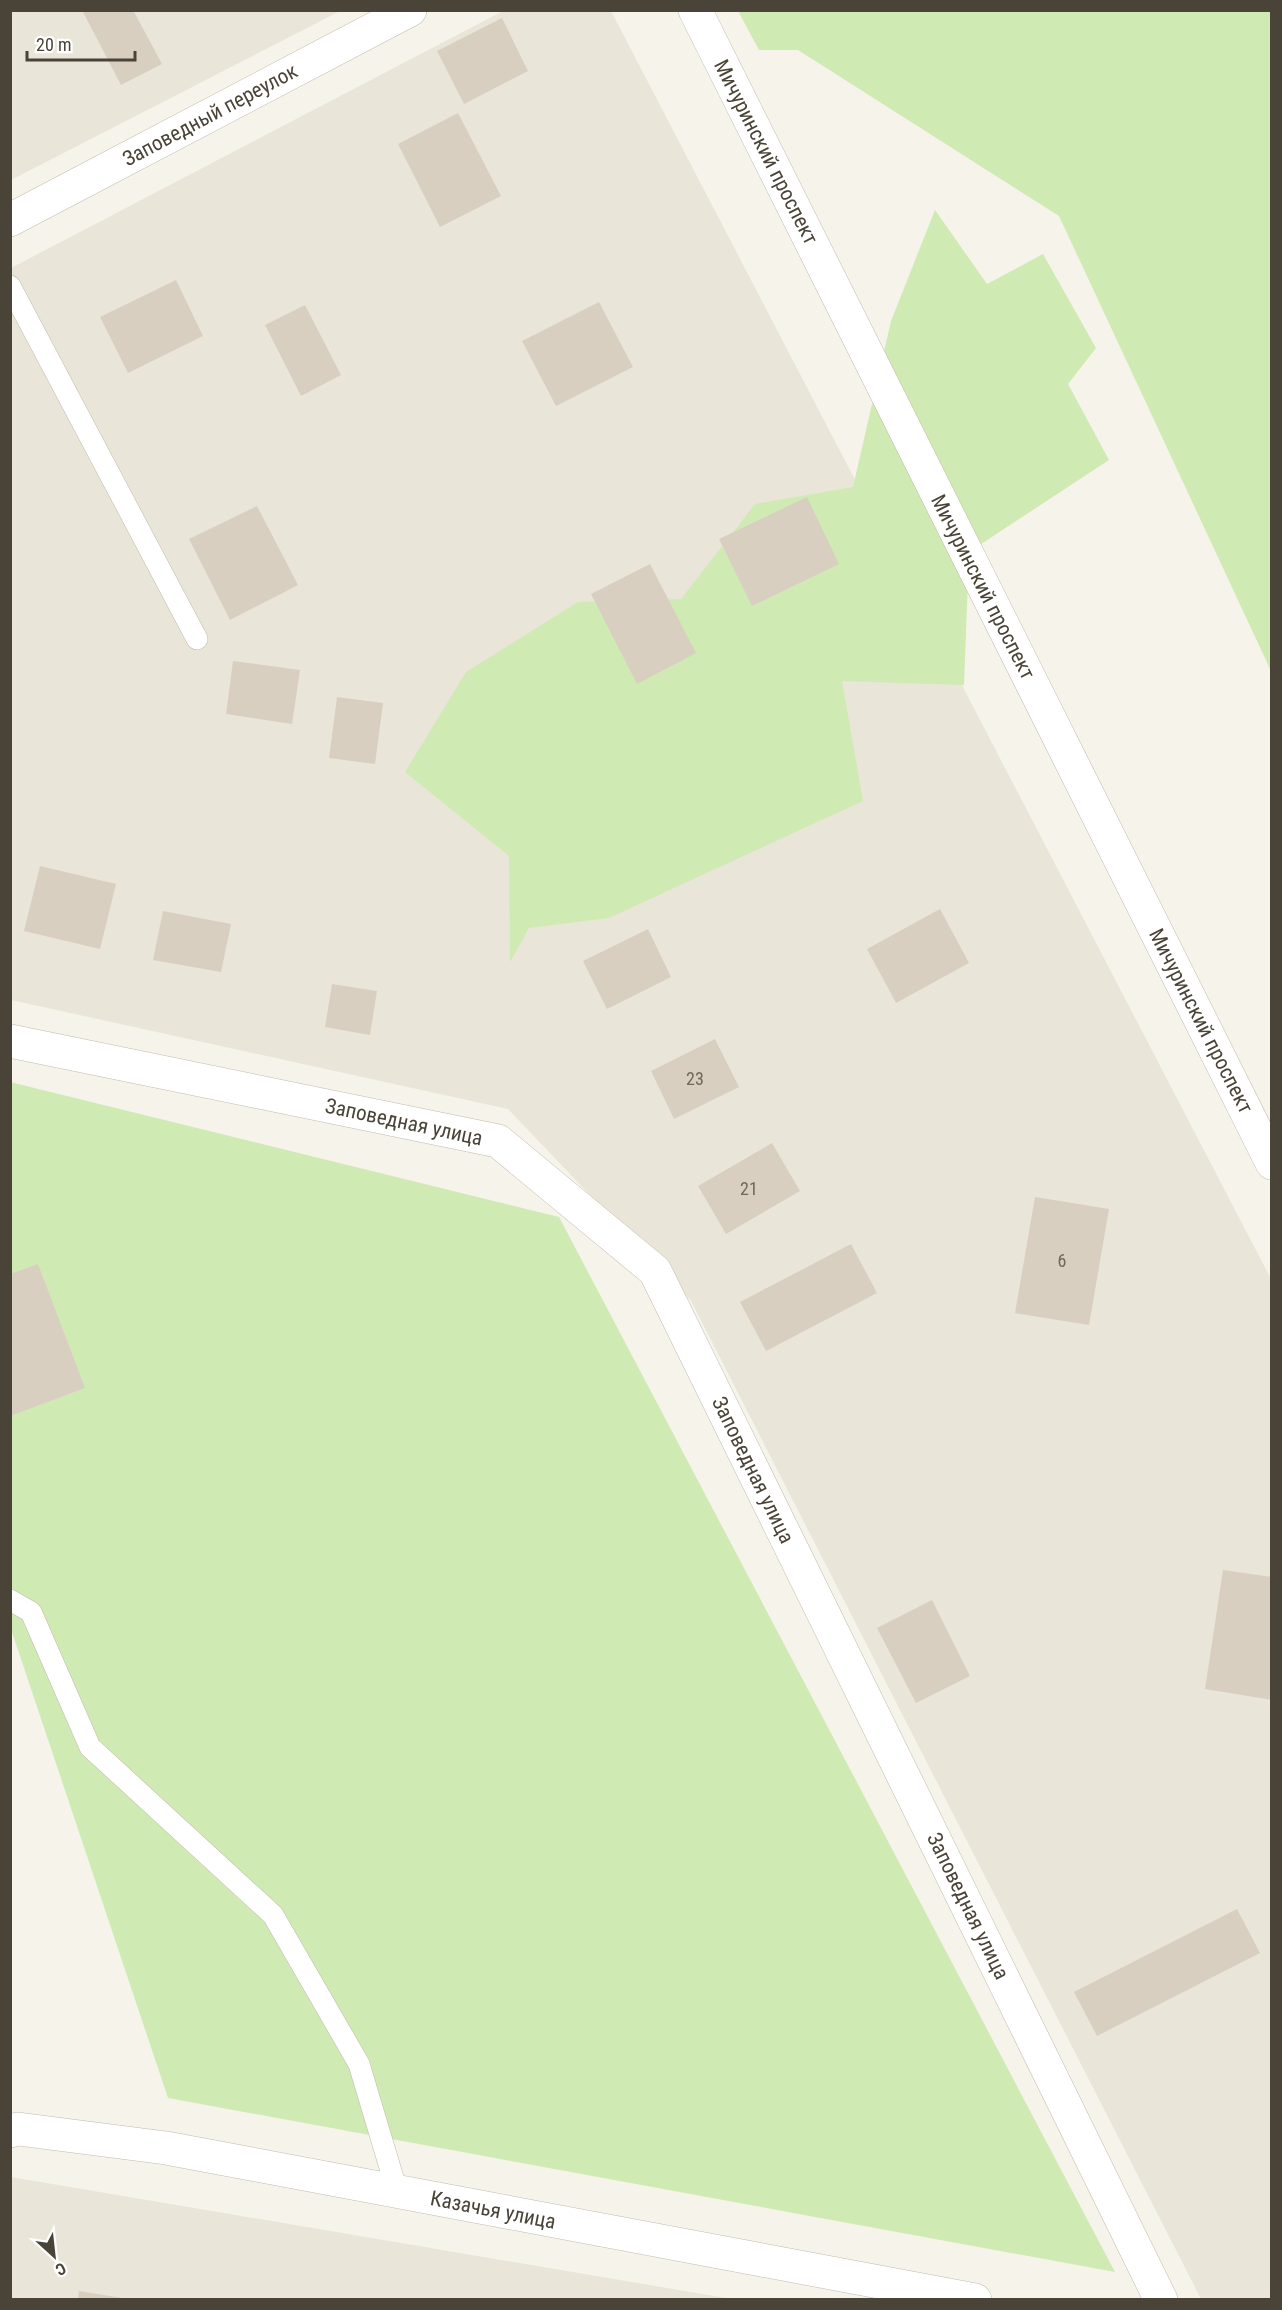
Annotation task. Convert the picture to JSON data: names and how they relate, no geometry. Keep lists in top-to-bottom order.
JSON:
{
  "streets": {
    "street": [
      "Заповедный переулок",
      "Мичуринский проспект",
      "Заповедная улица",
      "Казачья улица"
    ]
  },
  "house_numbers": ["23", "21", "6"],
  "scale_bar": "20 m",
  "north": "bottom right"
}
